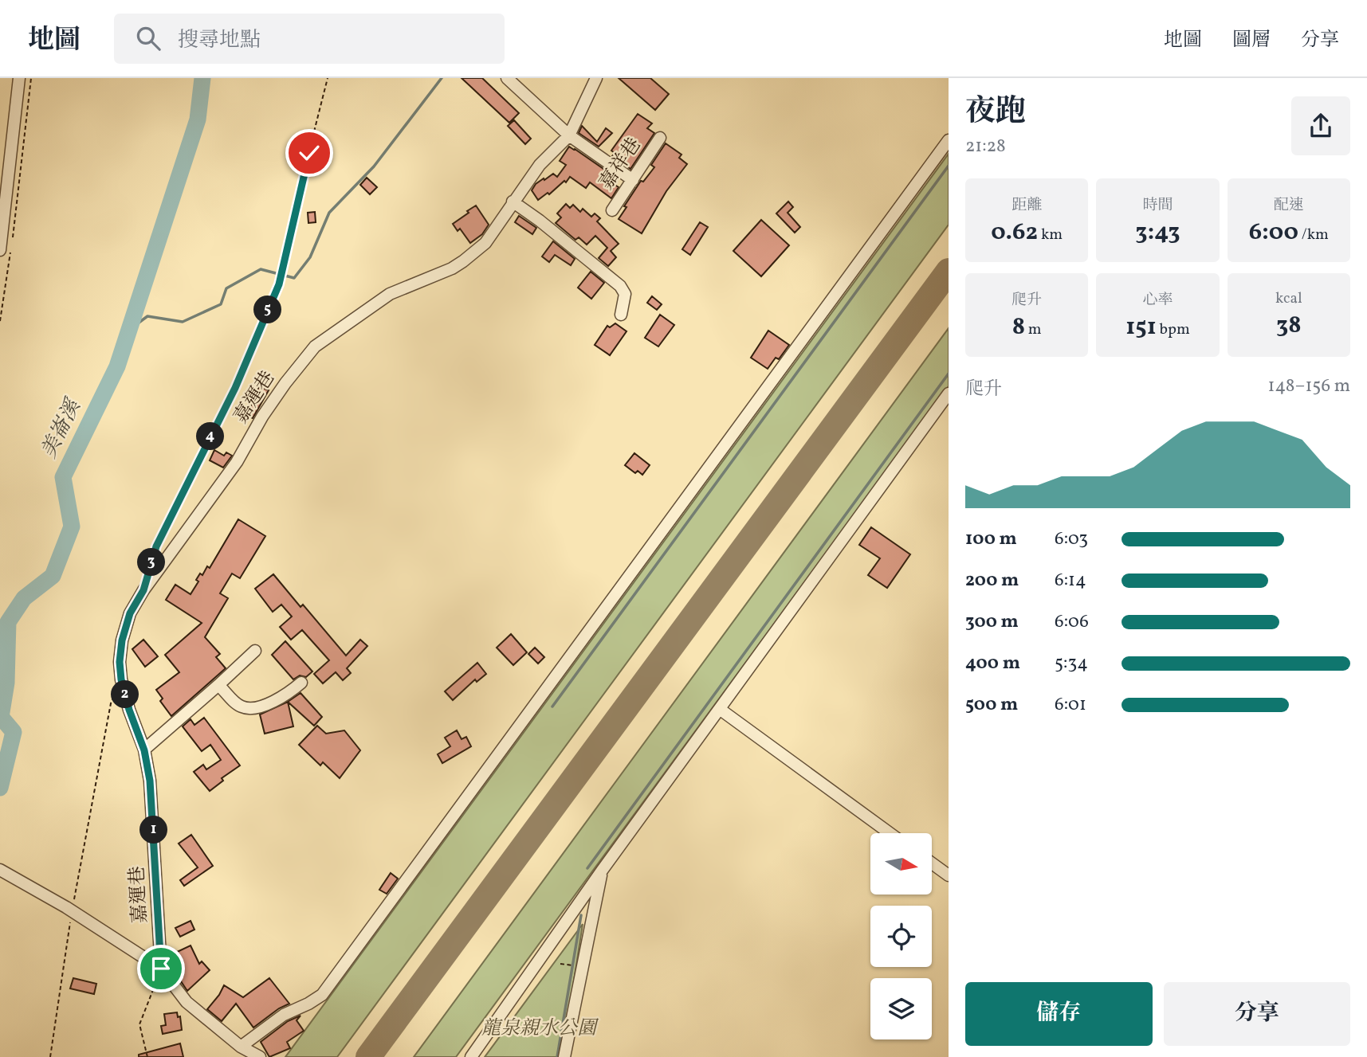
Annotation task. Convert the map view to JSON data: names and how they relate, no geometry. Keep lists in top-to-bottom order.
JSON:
{
  "streets": {
    "street": ["嘉祥巷", "嘉運巷"]
  },
  "water": ["美崙溪"],
  "parks": ["龍泉親水公園"],
  "north": "right",
  "page": {
    "header": "地圖",
    "search": "搜尋地點",
    "nav": ["地圖", "圖層", "分享"],
    "heading": ["夜跑", "21:28"],
    "stats": [
      ["距離", "0.62 km"],
      ["時間", "3:43"],
      ["配速", "6:00 /km"],
      ["爬升", "8 m"],
      ["心率", "151 bpm"],
      ["kcal", "38"]
    ],
    "pins": [
      "5",
      "4",
      "3",
      "2",
      "1"
    ],
    "chart": ["爬升", "148–156 m"],
    "list": [
      {
        "name": "100 m",
        "note": "6:03"
      },
      {
        "name": "200 m",
        "note": "6:14"
      },
      {
        "name": "300 m",
        "note": "6:06"
      },
      {
        "name": "400 m",
        "note": "5:34"
      },
      {
        "name": "500 m",
        "note": "6:01"
      }
    ],
    "buttons": ["儲存", "分享"]
  }
}
